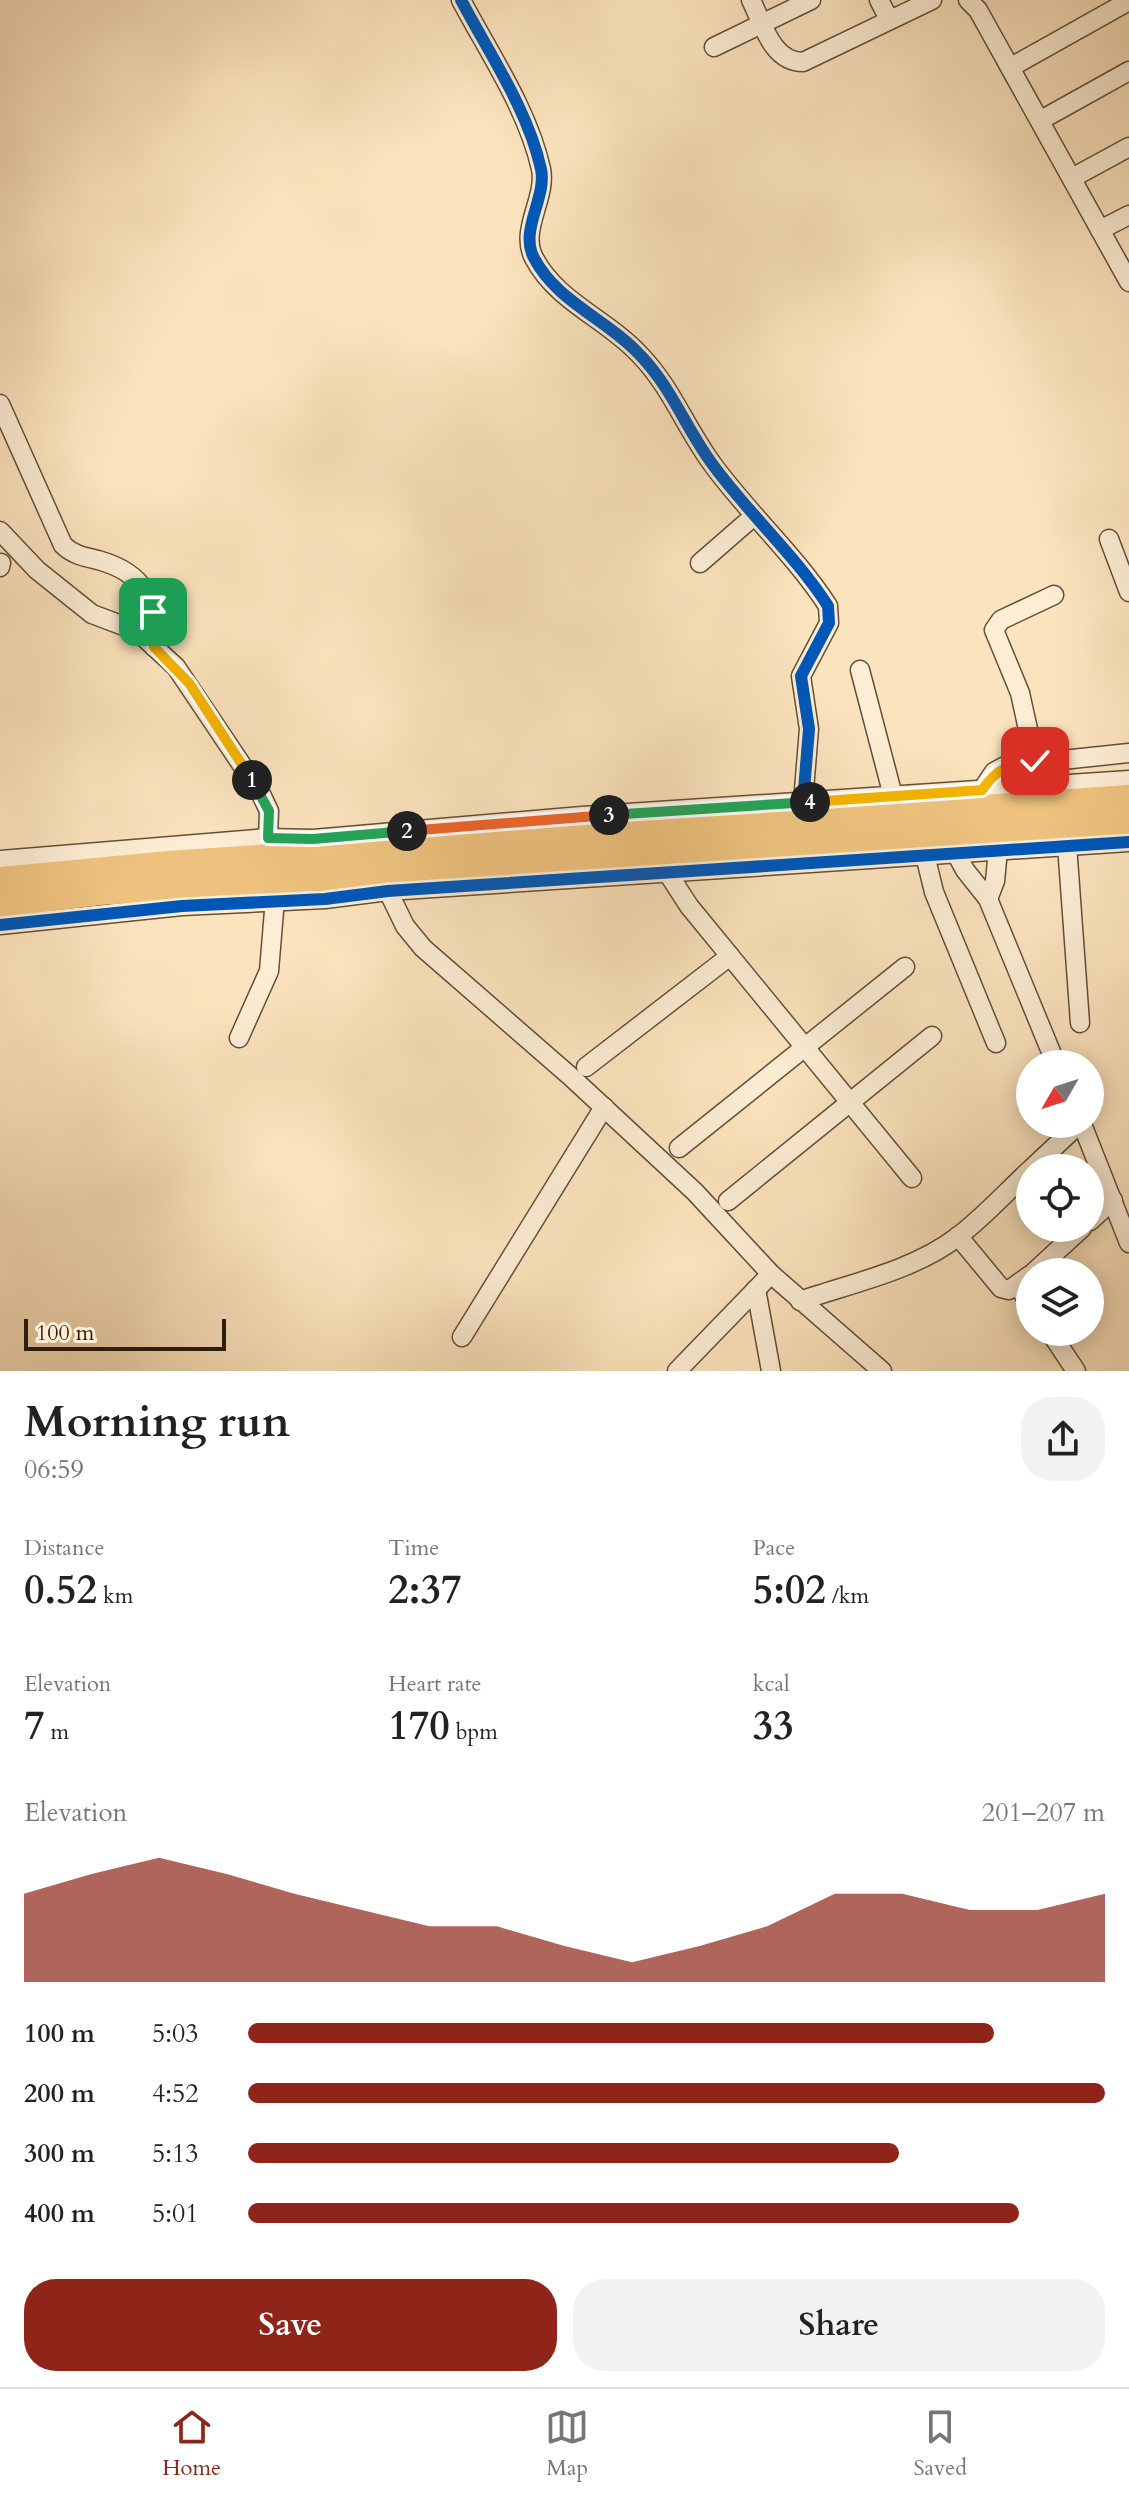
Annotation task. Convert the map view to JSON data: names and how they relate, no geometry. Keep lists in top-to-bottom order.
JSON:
{
  "scale_bar": "100 m",
  "north": "bottom left",
  "page": {
    "pins": [
      "1",
      "4",
      "3",
      "2"
    ],
    "scale": "100 m",
    "heading": ["Morning run", "06:59"],
    "stats": [
      ["Distance", "0.52 km"],
      ["Time", "2:37"],
      ["Pace", "5:02 /km"],
      ["Elevation", "7 m"],
      ["Heart rate", "170 bpm"],
      ["kcal", "33"]
    ],
    "chart": ["Elevation", "201–207 m"],
    "list": [
      {
        "name": "100 m",
        "note": "5:03"
      },
      {
        "name": "200 m",
        "note": "4:52"
      },
      {
        "name": "300 m",
        "note": "5:13"
      },
      {
        "name": "400 m",
        "note": "5:01"
      }
    ],
    "buttons": ["Save", "Share"],
    "tabs": ["Home", "Map", "Saved"]
  }
}
